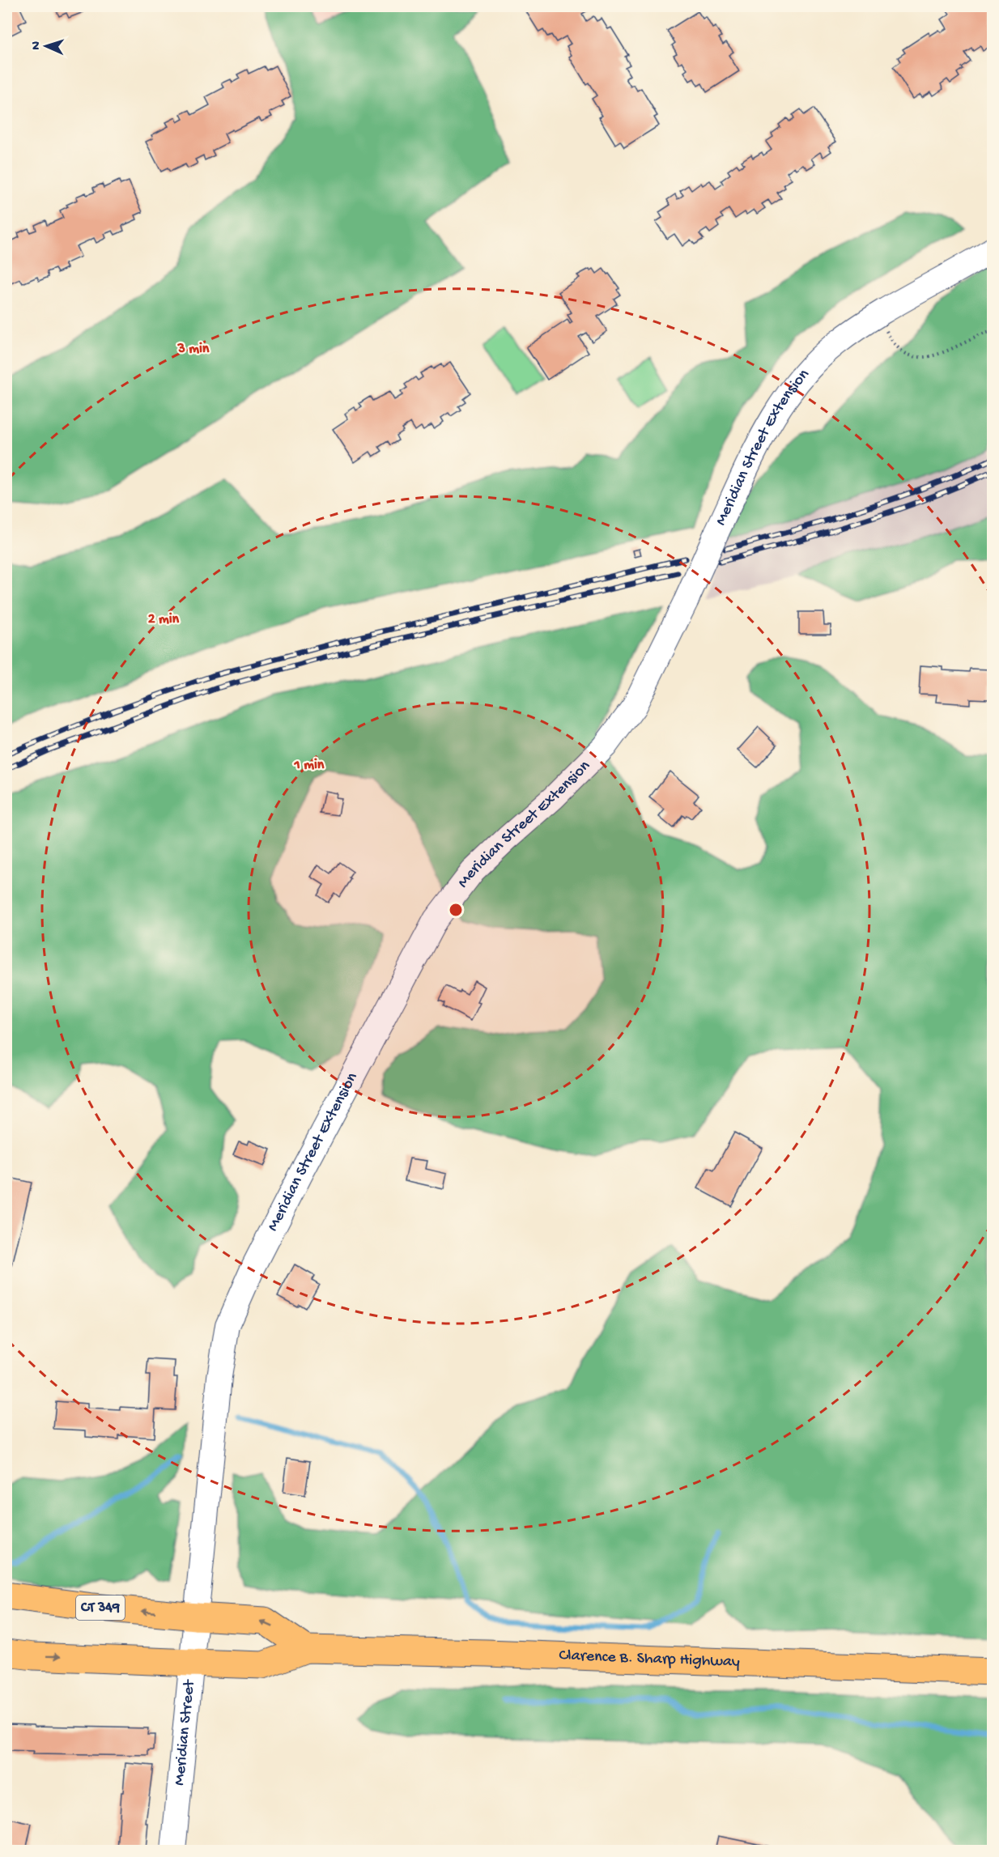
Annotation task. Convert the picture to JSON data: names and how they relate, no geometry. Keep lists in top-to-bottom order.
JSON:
{
  "streets": {
    "main road": ["CT 349", "Clarence B. Sharp Highway"],
    "street": ["Meridian Street Extension", "Meridian Street"]
  },
  "crossings": [
    ["Meridian Street Extension", "CT 349"],
    ["Meridian Street Extension", "Meridian Street"],
    ["CT 349", "Clarence B. Sharp Highway"],
    ["CT 349", "Meridian Street"],
    ["Clarence B. Sharp Highway", "Meridian Street"]
  ],
  "north": "left",
  "rings": ["3 min", "2 min", "1 min"]
}
